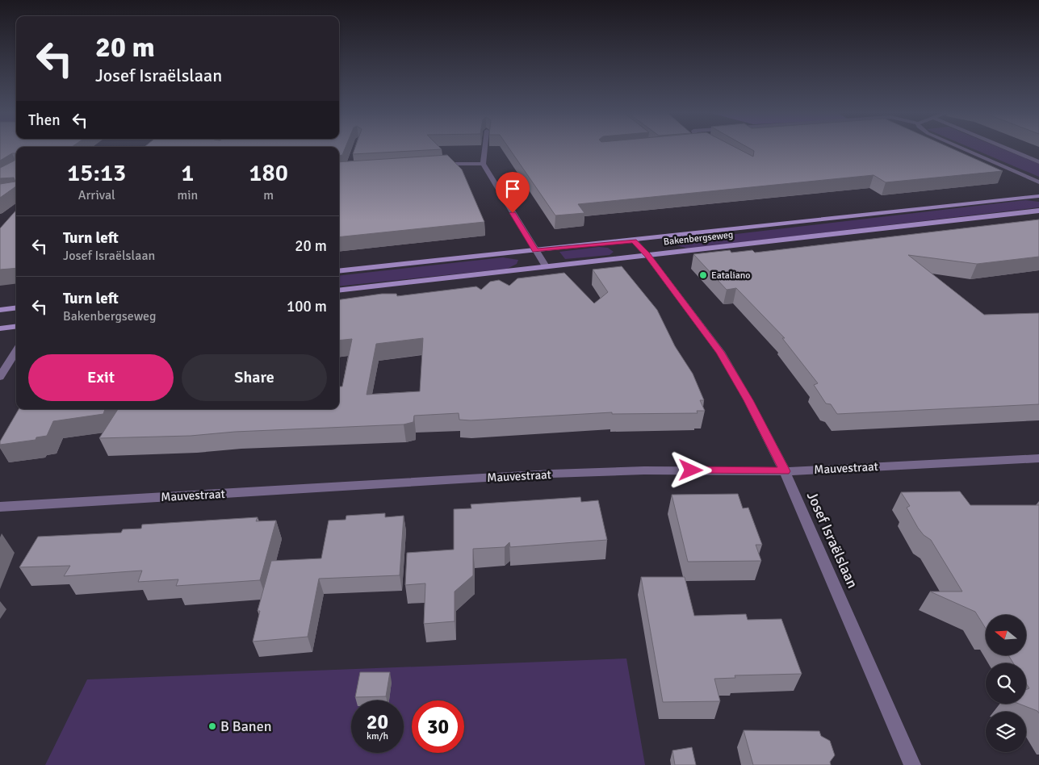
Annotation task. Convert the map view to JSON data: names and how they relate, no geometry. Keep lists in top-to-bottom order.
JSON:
{
  "streets": {
    "street": ["Bakenbergseweg", "Mauvestraat", "Josef Israëlslaan"]
  },
  "crossings": [
    ["Bakenbergseweg", "Josef Israëlslaan"],
    ["Mauvestraat", "Josef Israëlslaan"]
  ],
  "places": ["Eataliano", "B Banen"],
  "north": "left",
  "page": {
    "turn": ["20 m", "Josef Israëlslaan"],
    "then": "Then",
    "eta": [
      "15:13",
      "Arrival",
      "1",
      "min",
      "180",
      "m"
    ],
    "list": [
      {
        "name": "Turn left",
        "note": "Josef Israëlslaan",
        "value": "20 m"
      },
      {
        "name": "Turn left",
        "note": "Bakenbergseweg",
        "value": "100 m"
      }
    ],
    "buttons": ["Exit", "Share"],
    "speed": "20 km/h",
    "limit": "30"
  }
}
